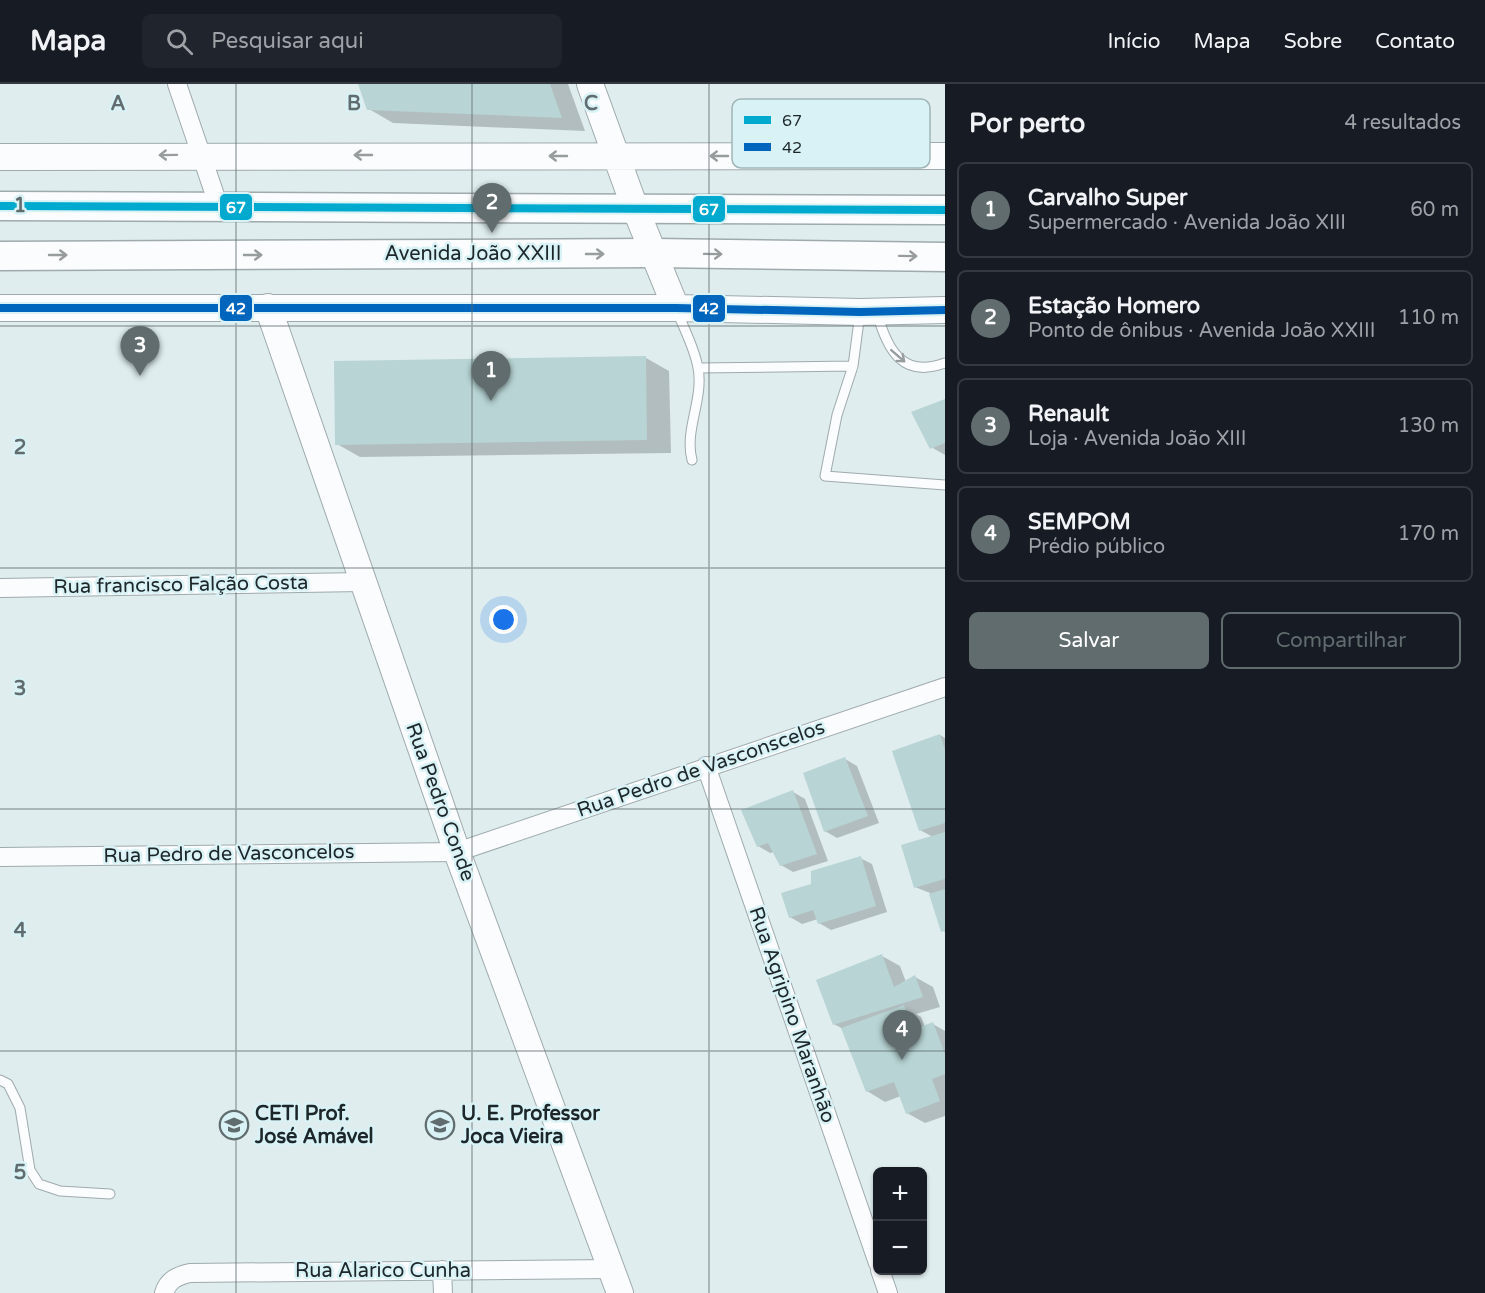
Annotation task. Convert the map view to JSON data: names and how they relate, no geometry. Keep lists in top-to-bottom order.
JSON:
{
  "streets": {
    "main road": ["Avenida João XXIII"],
    "street": [
      "Rua francisco Falção Costa",
      "Rua Pedro de Vasconscelos",
      "Rua Pedro Conde",
      "Rua Pedro de Vasconcelos",
      "Rua Agripino Maranhão",
      "Rua Alarico Cunha"
    ]
  },
  "crossings": [
    ["Rua francisco Falção Costa", "Rua Pedro Conde"],
    ["Rua Pedro de Vasconscelos", "Rua Pedro Conde"],
    ["Rua Pedro de Vasconscelos", "Rua Pedro de Vasconcelos"],
    ["Rua Pedro de Vasconscelos", "Rua Agripino Maranhão"],
    ["Rua Pedro Conde", "Rua Pedro de Vasconcelos"],
    ["Rua Pedro Conde", "Rua Alarico Cunha"]
  ],
  "places": {
    "school or university": ["CETI Prof. José Amável", "U. E. Professor Joca Vieira"]
  },
  "lines": ["transit line 67", "transit line 42"],
  "legend": ["67", "42"],
  "page": {
    "header": "Mapa",
    "search": "Pesquisar aqui",
    "nav": [
      "Início",
      "Mapa",
      "Sobre",
      "Contato"
    ],
    "heading": ["Por perto", "4 resultados"],
    "list": [
      {
        "mark": "1",
        "name": "Carvalho Super",
        "note": "Supermercado · Avenida João XIII",
        "value": "60 m"
      },
      {
        "mark": "2",
        "name": "Estação Homero",
        "note": "Ponto de ônibus · Avenida João XXIII",
        "value": "110 m"
      },
      {
        "mark": "3",
        "name": "Renault",
        "note": "Loja · Avenida João XIII",
        "value": "130 m"
      },
      {
        "mark": "4",
        "name": "SEMPOM",
        "note": "Prédio público",
        "value": "170 m"
      }
    ],
    "pins": [
      "2",
      "3",
      "1",
      "4"
    ],
    "buttons": ["Salvar", "Compartilhar"],
    "map_buttons": ["+", "−"]
  },
  "grid": {
    "columns": ["A", "B", "C"],
    "rows": [
      "1",
      "2",
      "3",
      "4",
      "5"
    ]
  }
}
